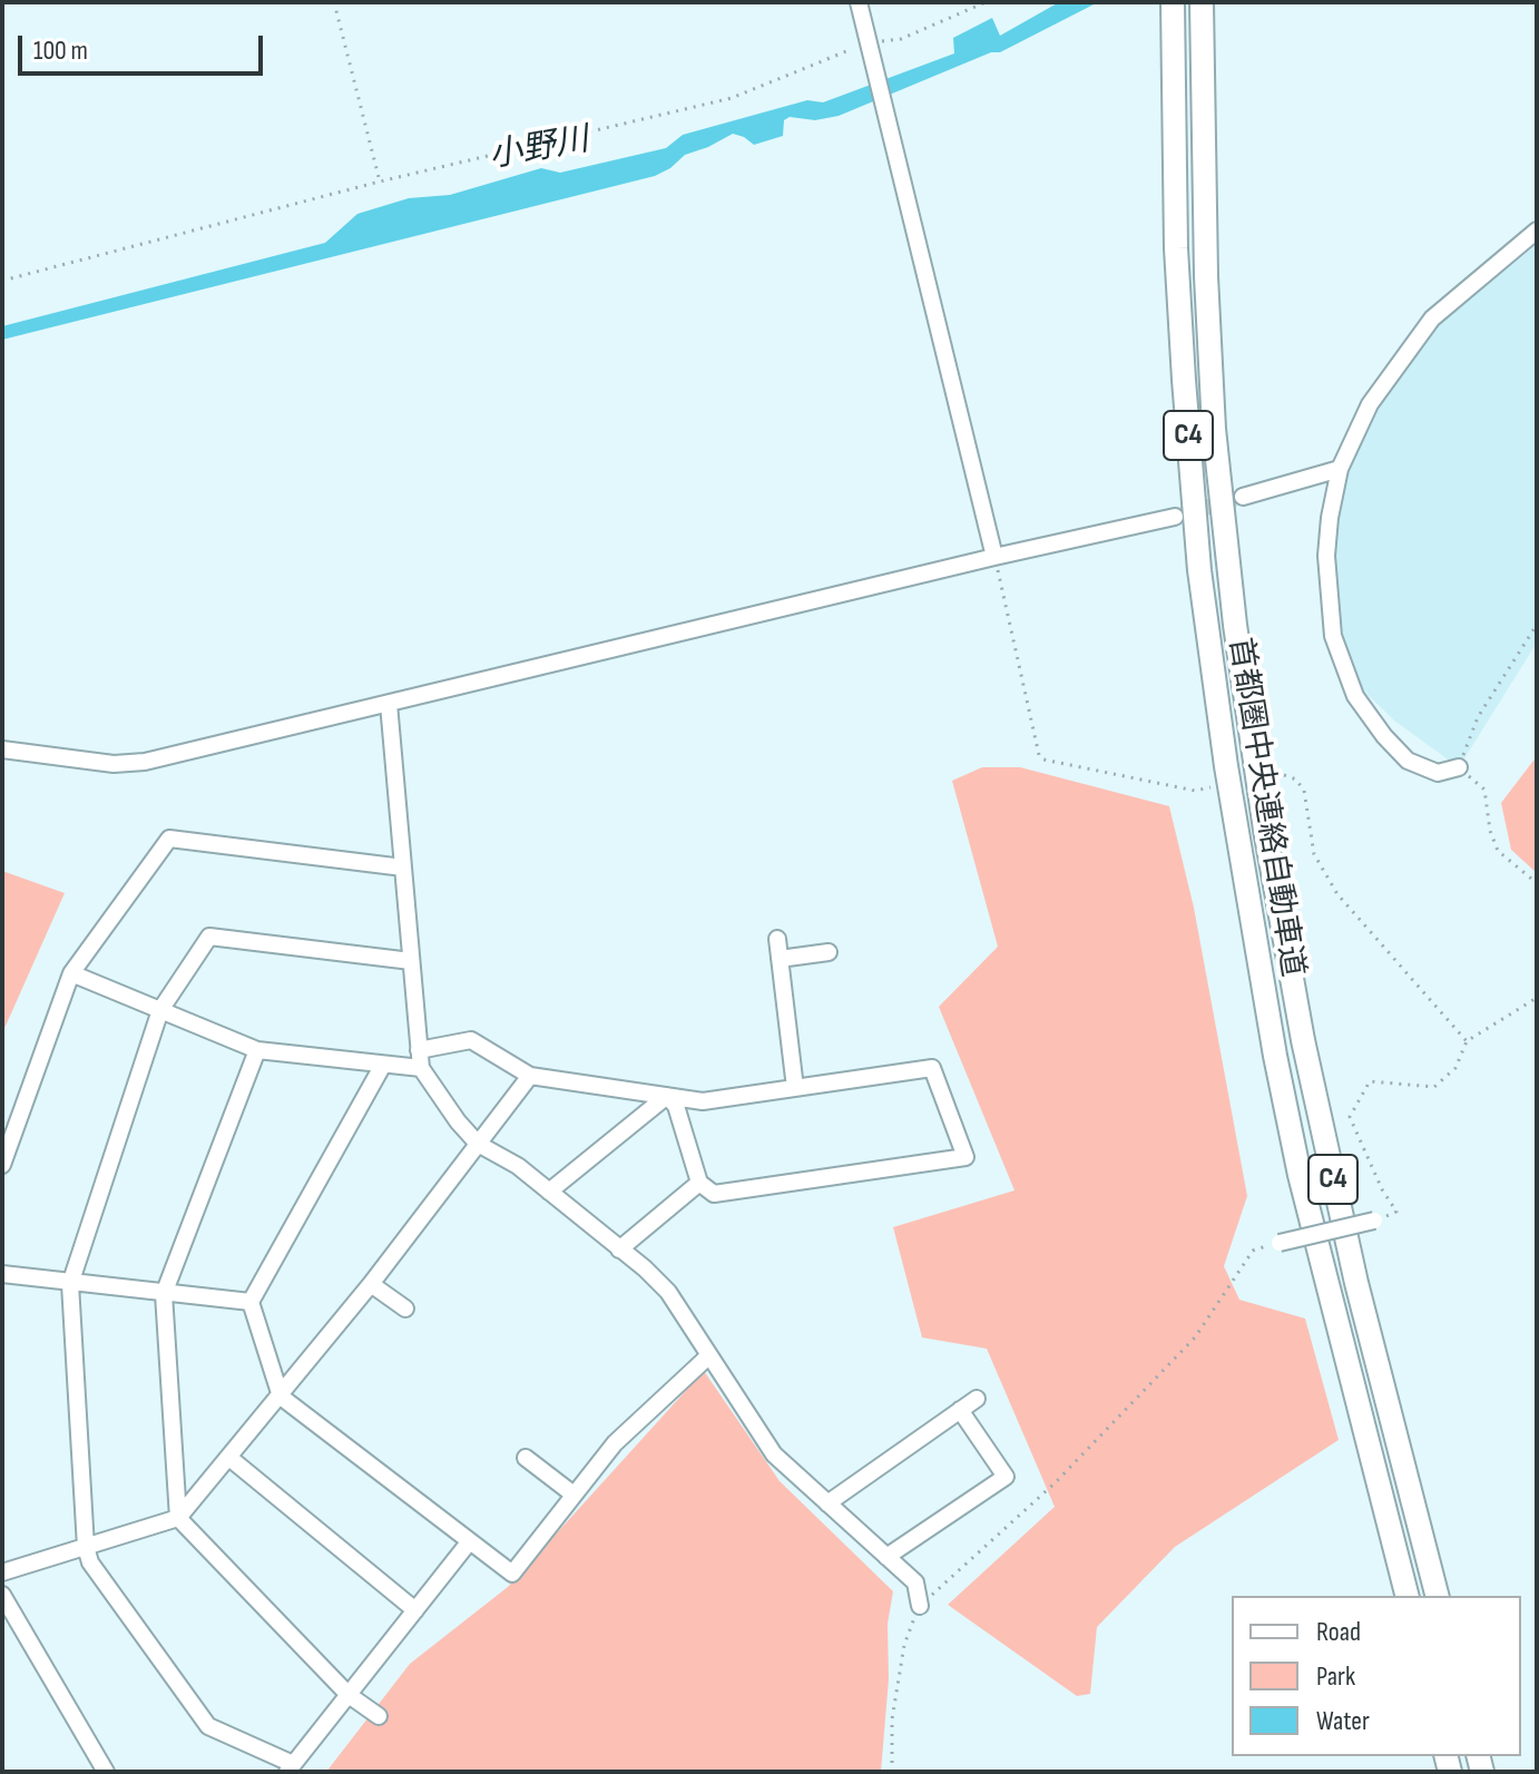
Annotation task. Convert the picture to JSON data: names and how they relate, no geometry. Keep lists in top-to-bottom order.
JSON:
{
  "streets": {
    "highway": ["C4", "首都圏中央連絡自動車道"]
  },
  "water": ["小野川"],
  "legend": ["Road", "Park", "Water"],
  "scale_bar": "100 m"
}
